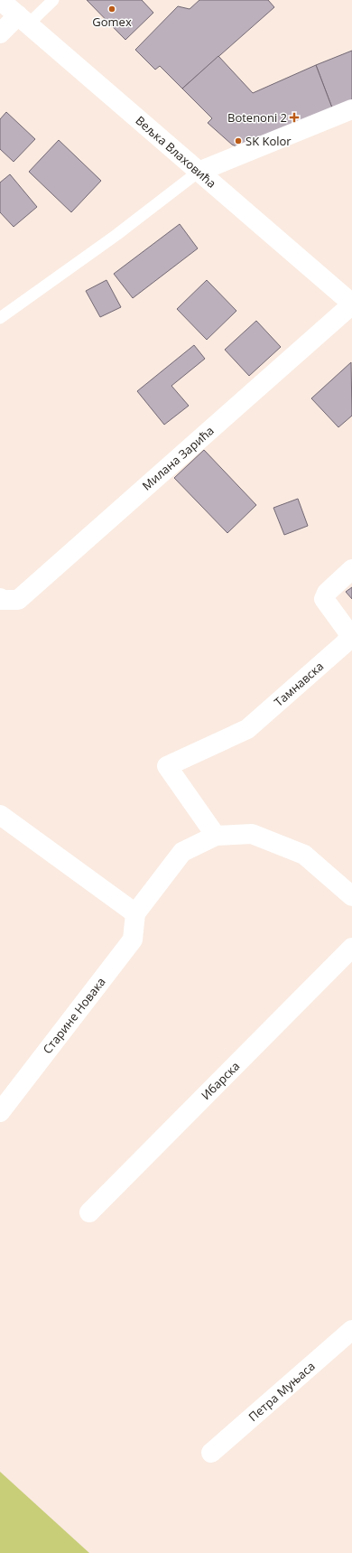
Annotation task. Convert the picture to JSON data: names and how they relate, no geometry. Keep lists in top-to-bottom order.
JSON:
{
  "streets": {
    "street": [
      "Вељка Влаховића",
      "Милана Зарића",
      "Тамнавска",
      "Старине Новака",
      "Ибарска",
      "Петра Муњаса"
    ]
  },
  "crossings": [
    ["Вељка Влаховића", "Милана Зарића"]
  ],
  "places": {
    "other": ["Gomex", "SK Kolor"],
    "health": ["Botenoni 2"]
  }
}
